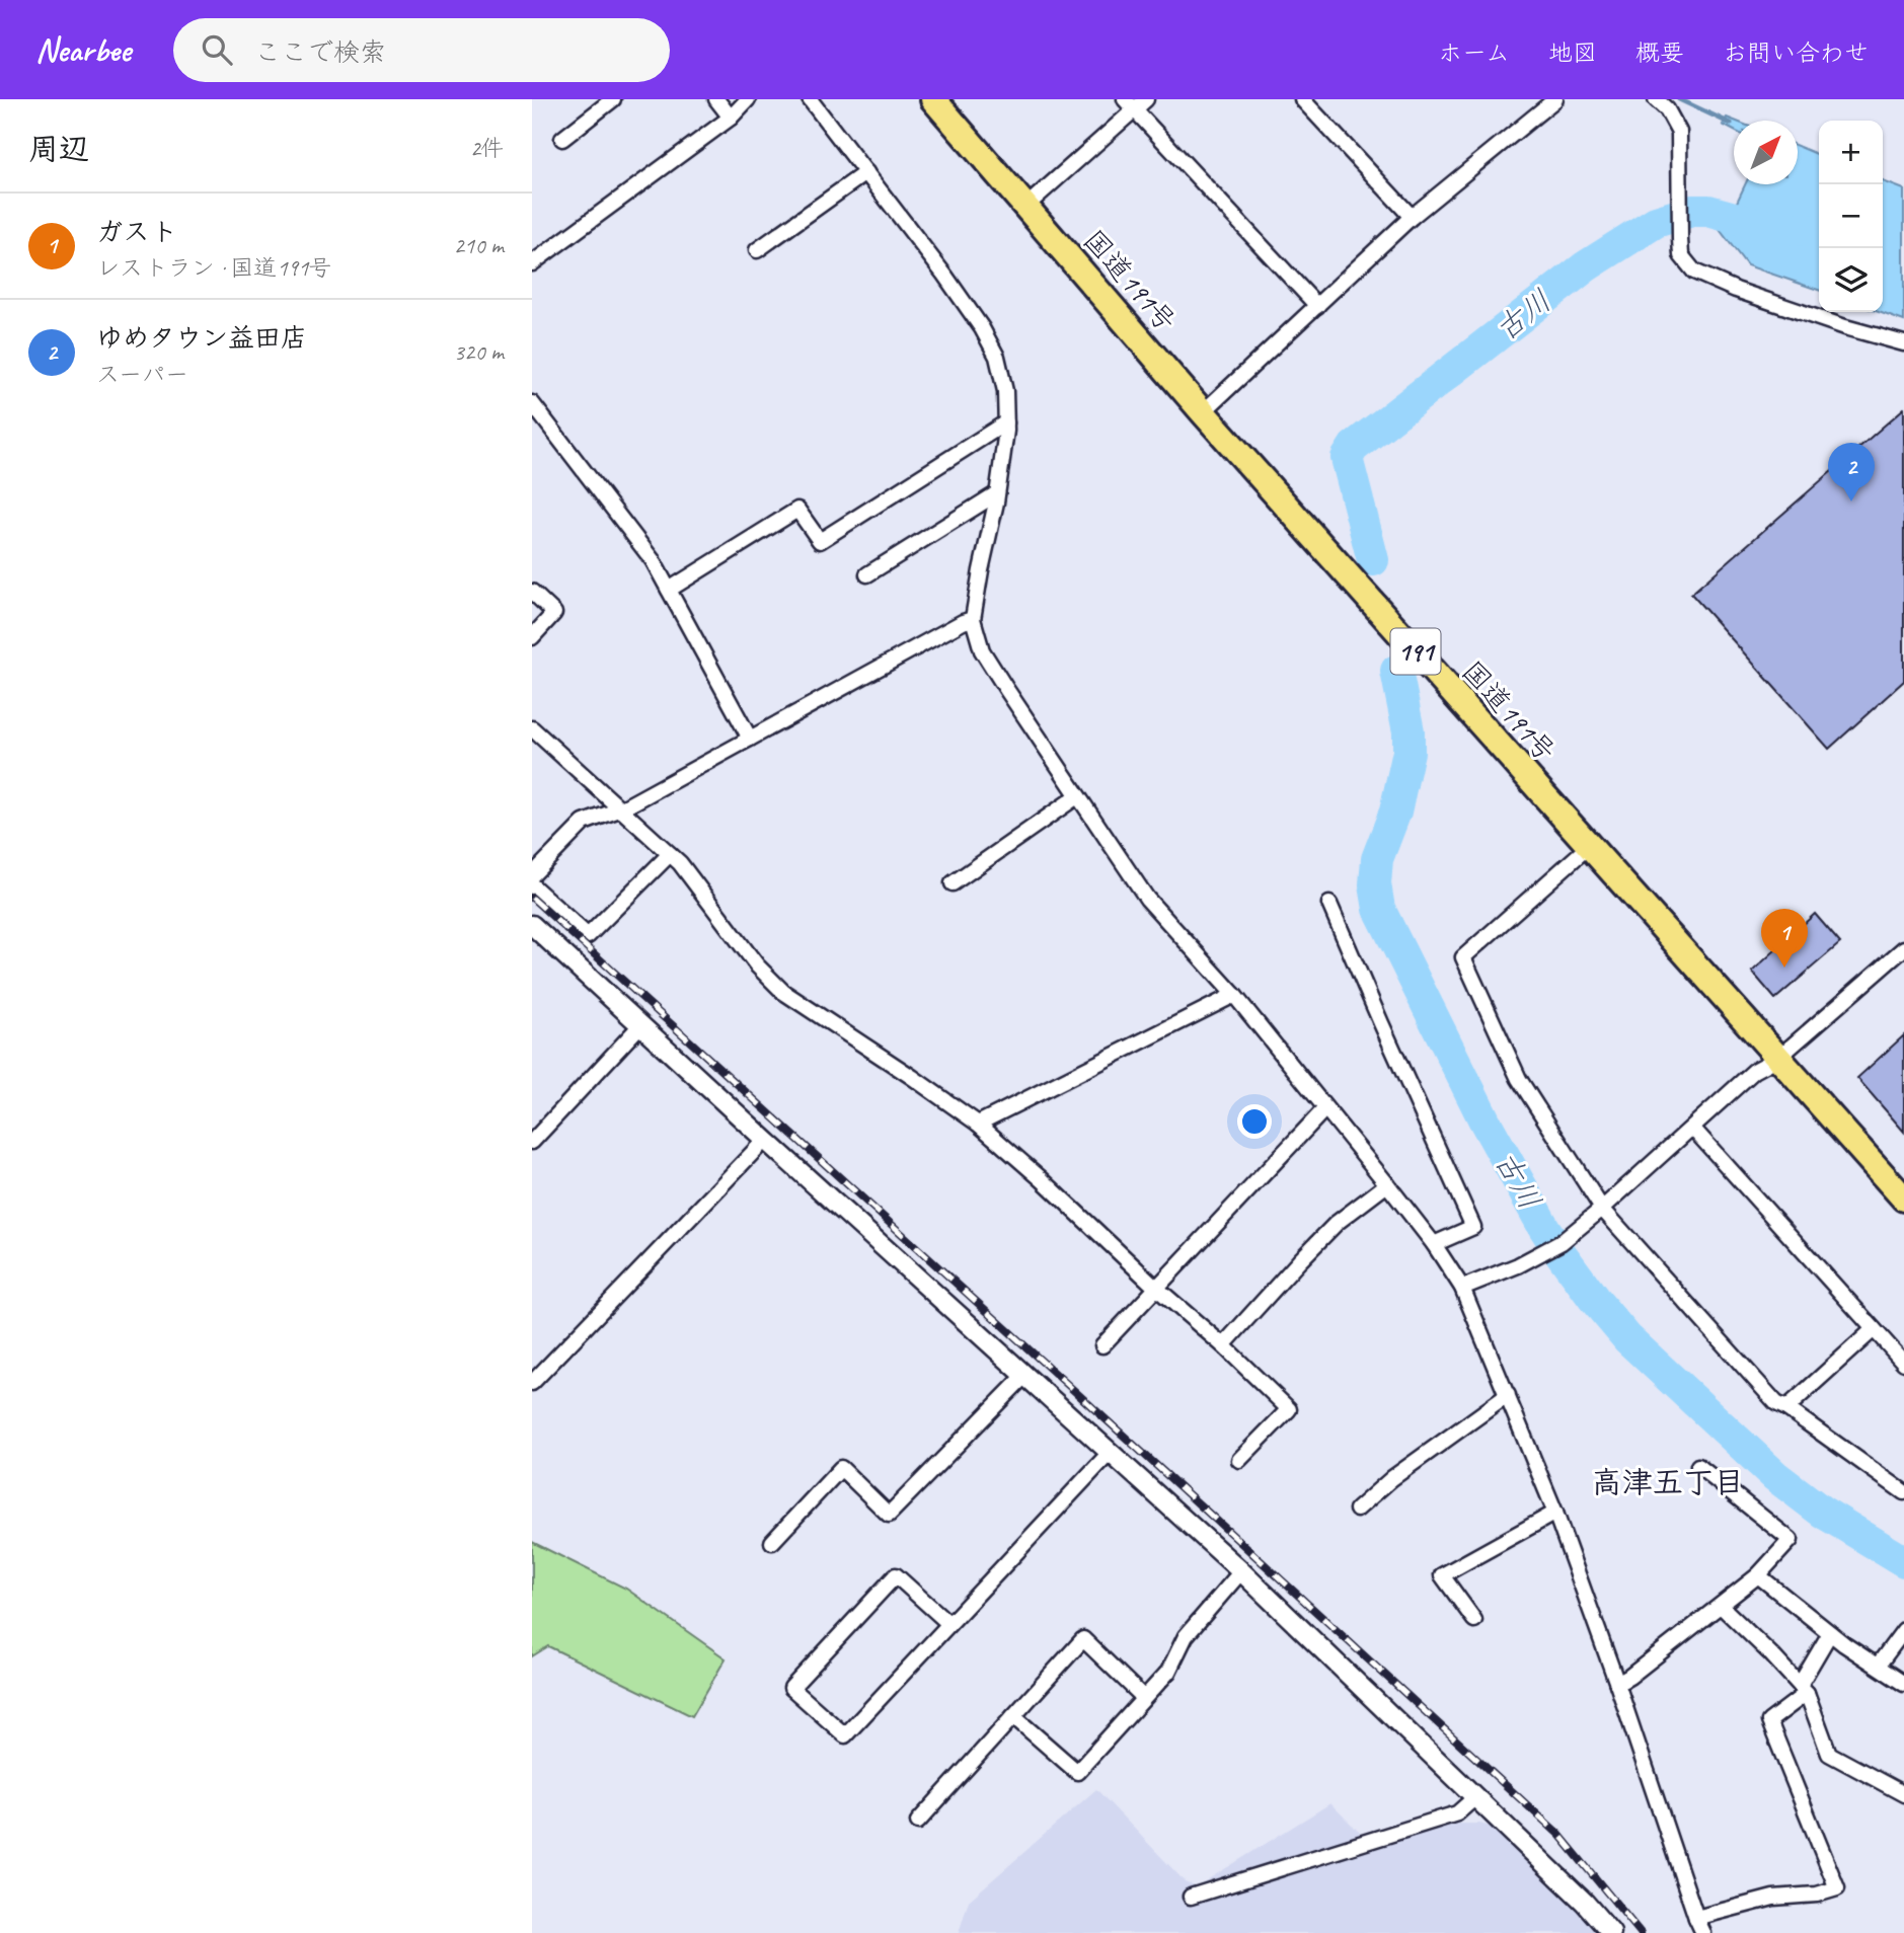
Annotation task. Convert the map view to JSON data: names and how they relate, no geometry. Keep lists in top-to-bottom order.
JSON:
{
  "streets": {
    "highway": ["国道191号", "191"]
  },
  "districts": ["高津五丁目"],
  "water": ["古川"],
  "north": "top right",
  "page": {
    "header": "Nearbee",
    "search": "ここで検索",
    "nav": [
      "ホーム",
      "地図",
      "概要",
      "お問い合わせ"
    ],
    "heading": ["周辺", "2件"],
    "map_buttons": ["+", "−"],
    "list": [
      {
        "mark": "1",
        "name": "ガスト",
        "note": "レストラン · 国道191号",
        "value": "210 m"
      },
      {
        "mark": "2",
        "name": "ゆめタウン益田店",
        "note": "スーパー",
        "value": "320 m"
      }
    ],
    "pins": ["2", "1"]
  }
}
